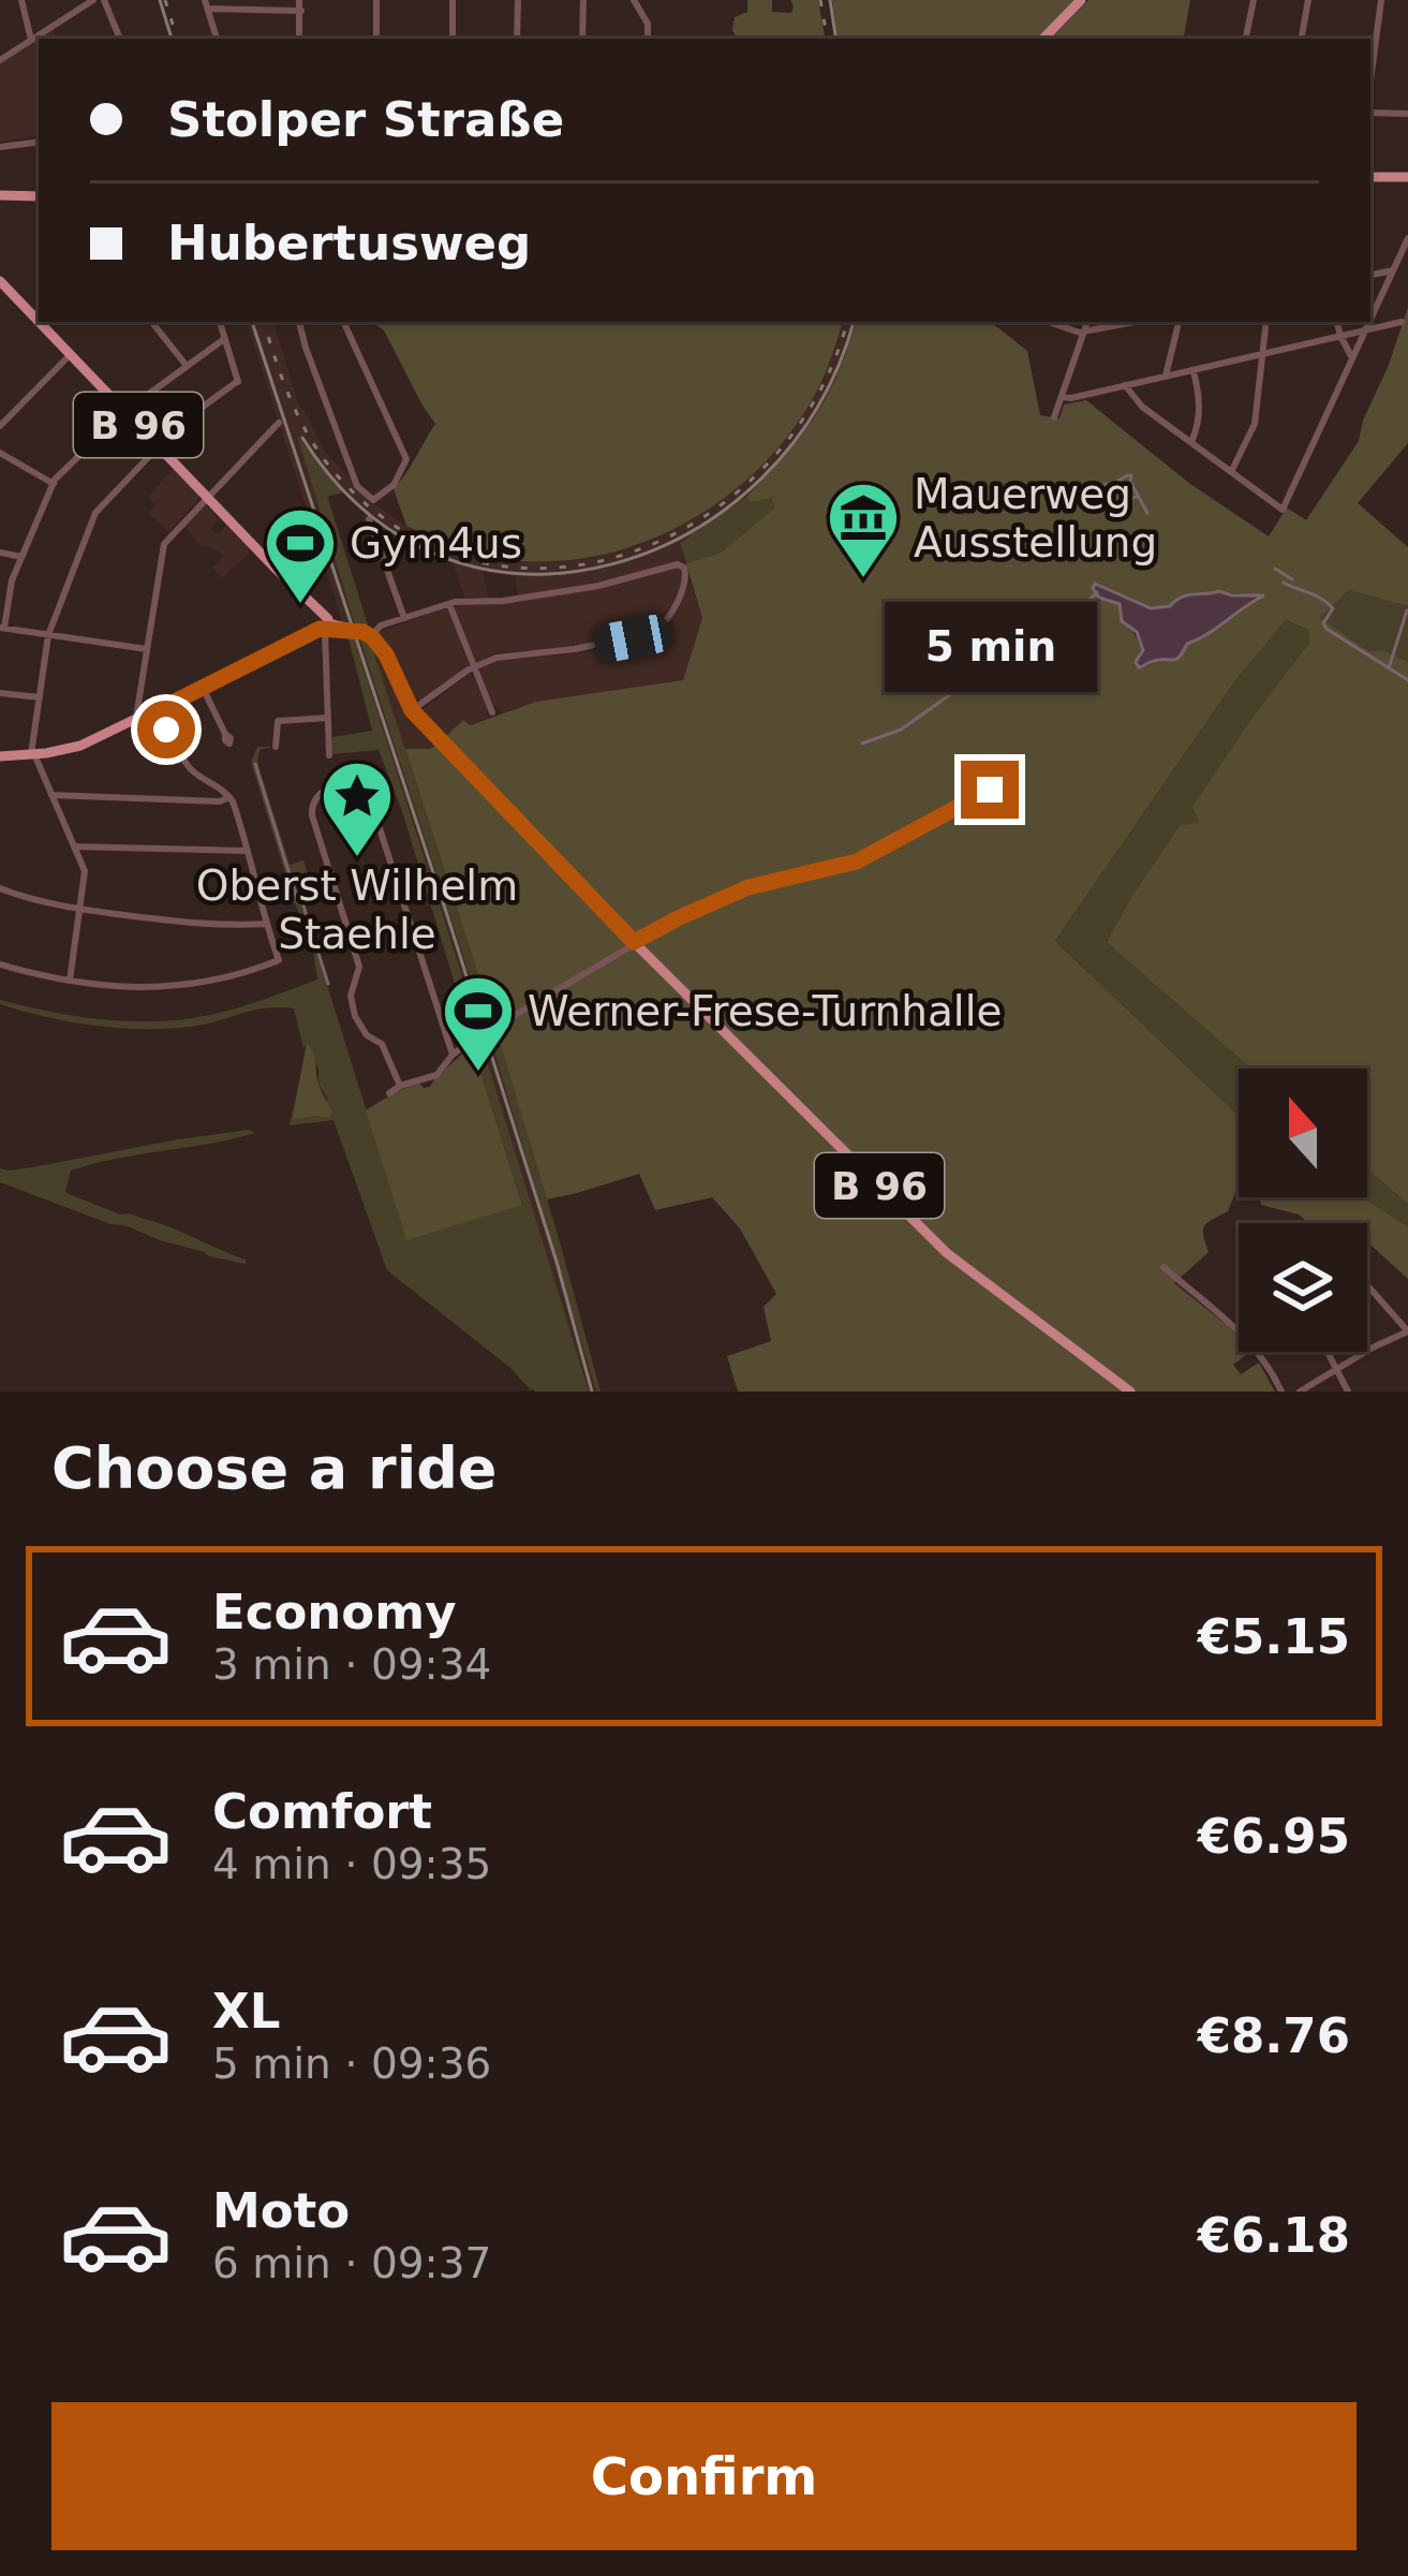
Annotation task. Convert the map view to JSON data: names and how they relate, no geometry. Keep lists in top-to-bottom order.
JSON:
{
  "streets": {
    "main road": ["B 96"]
  },
  "places": {
    "museum": ["Mauerweg Ausstellung"],
    "sports": ["Gym4us", "Werner-Frese-Turnhalle"],
    "place": ["Oberst Wilhelm Staehle"]
  },
  "north": "top",
  "page": {
    "banner": ["Stolper Straße", "Hubertusweg"],
    "bubble": "5 min",
    "heading": "Choose a ride",
    "list": [
      {
        "name": "Economy",
        "note": "3 min · 09:34",
        "value": "€5.15"
      },
      {
        "name": "Comfort",
        "note": "4 min · 09:35",
        "value": "€6.95"
      },
      {
        "name": "XL",
        "note": "5 min · 09:36",
        "value": "€8.76"
      },
      {
        "name": "Moto",
        "note": "6 min · 09:37",
        "value": "€6.18"
      }
    ],
    "buttons": "Confirm"
  }
}
